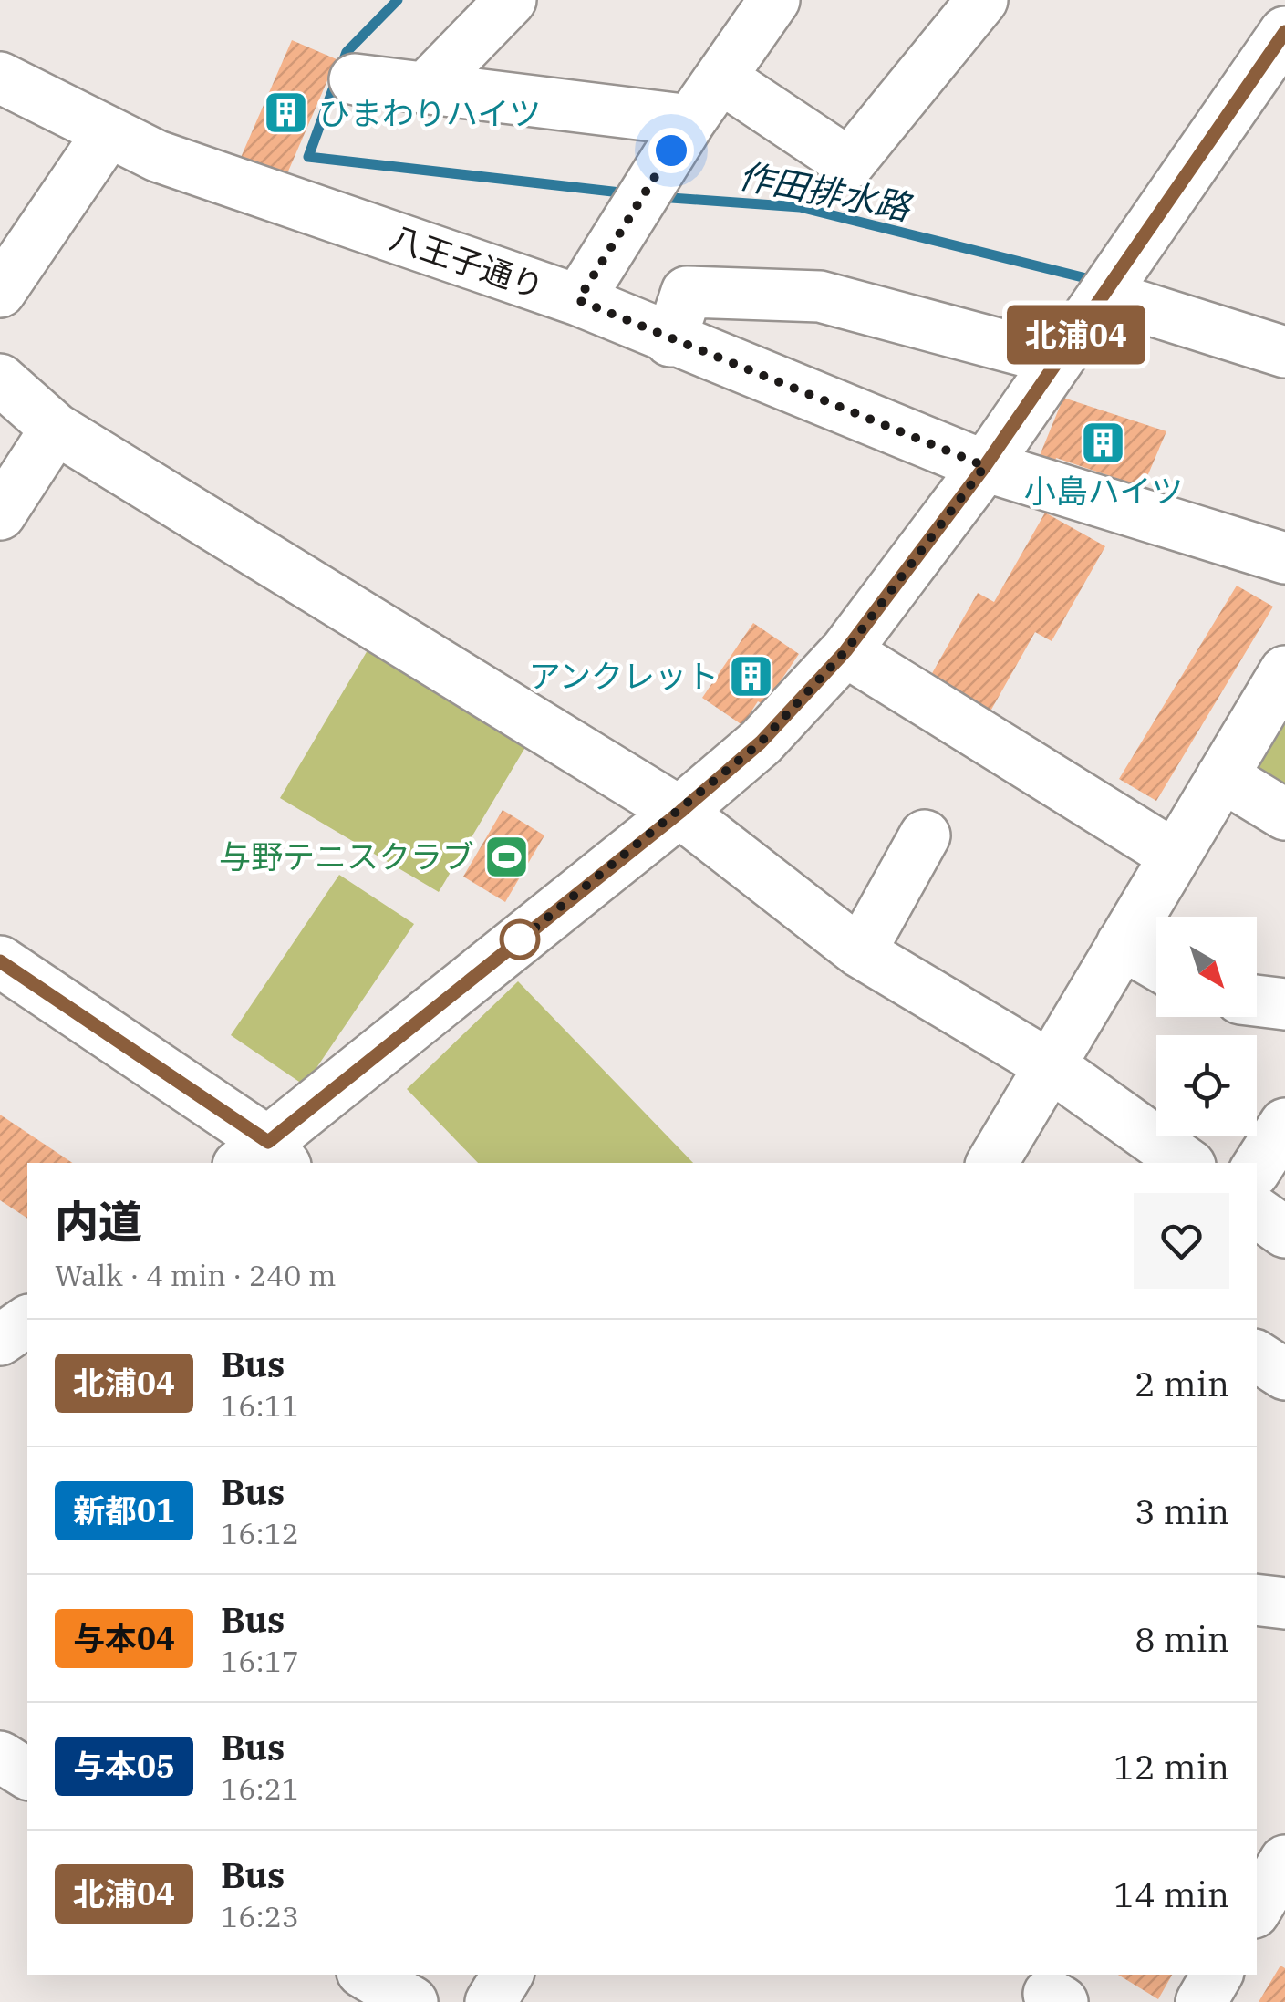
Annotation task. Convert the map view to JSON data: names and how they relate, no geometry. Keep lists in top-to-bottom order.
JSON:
{
  "streets": {
    "street": ["八王子通り"]
  },
  "water": ["作田排水路"],
  "places": {
    "building": ["ひまわりハイツ", "小島ハイツ", "アンクレット"],
    "sports": ["与野テニスクラブ"]
  },
  "lines": ["bus line 北浦04"],
  "north": "bottom right",
  "page": {
    "on_map": "北浦04",
    "heading": ["内道", "Walk · 4 min · 240 m"],
    "list": [
      {
        "mark": "北浦04",
        "name": "Bus",
        "note": "16:11",
        "value": "2 min"
      },
      {
        "mark": "新都01",
        "name": "Bus",
        "note": "16:12",
        "value": "3 min"
      },
      {
        "mark": "与本04",
        "name": "Bus",
        "note": "16:17",
        "value": "8 min"
      },
      {
        "mark": "与本05",
        "name": "Bus",
        "note": "16:21",
        "value": "12 min"
      },
      {
        "mark": "北浦04",
        "name": "Bus",
        "note": "16:23",
        "value": "14 min"
      }
    ]
  }
}
